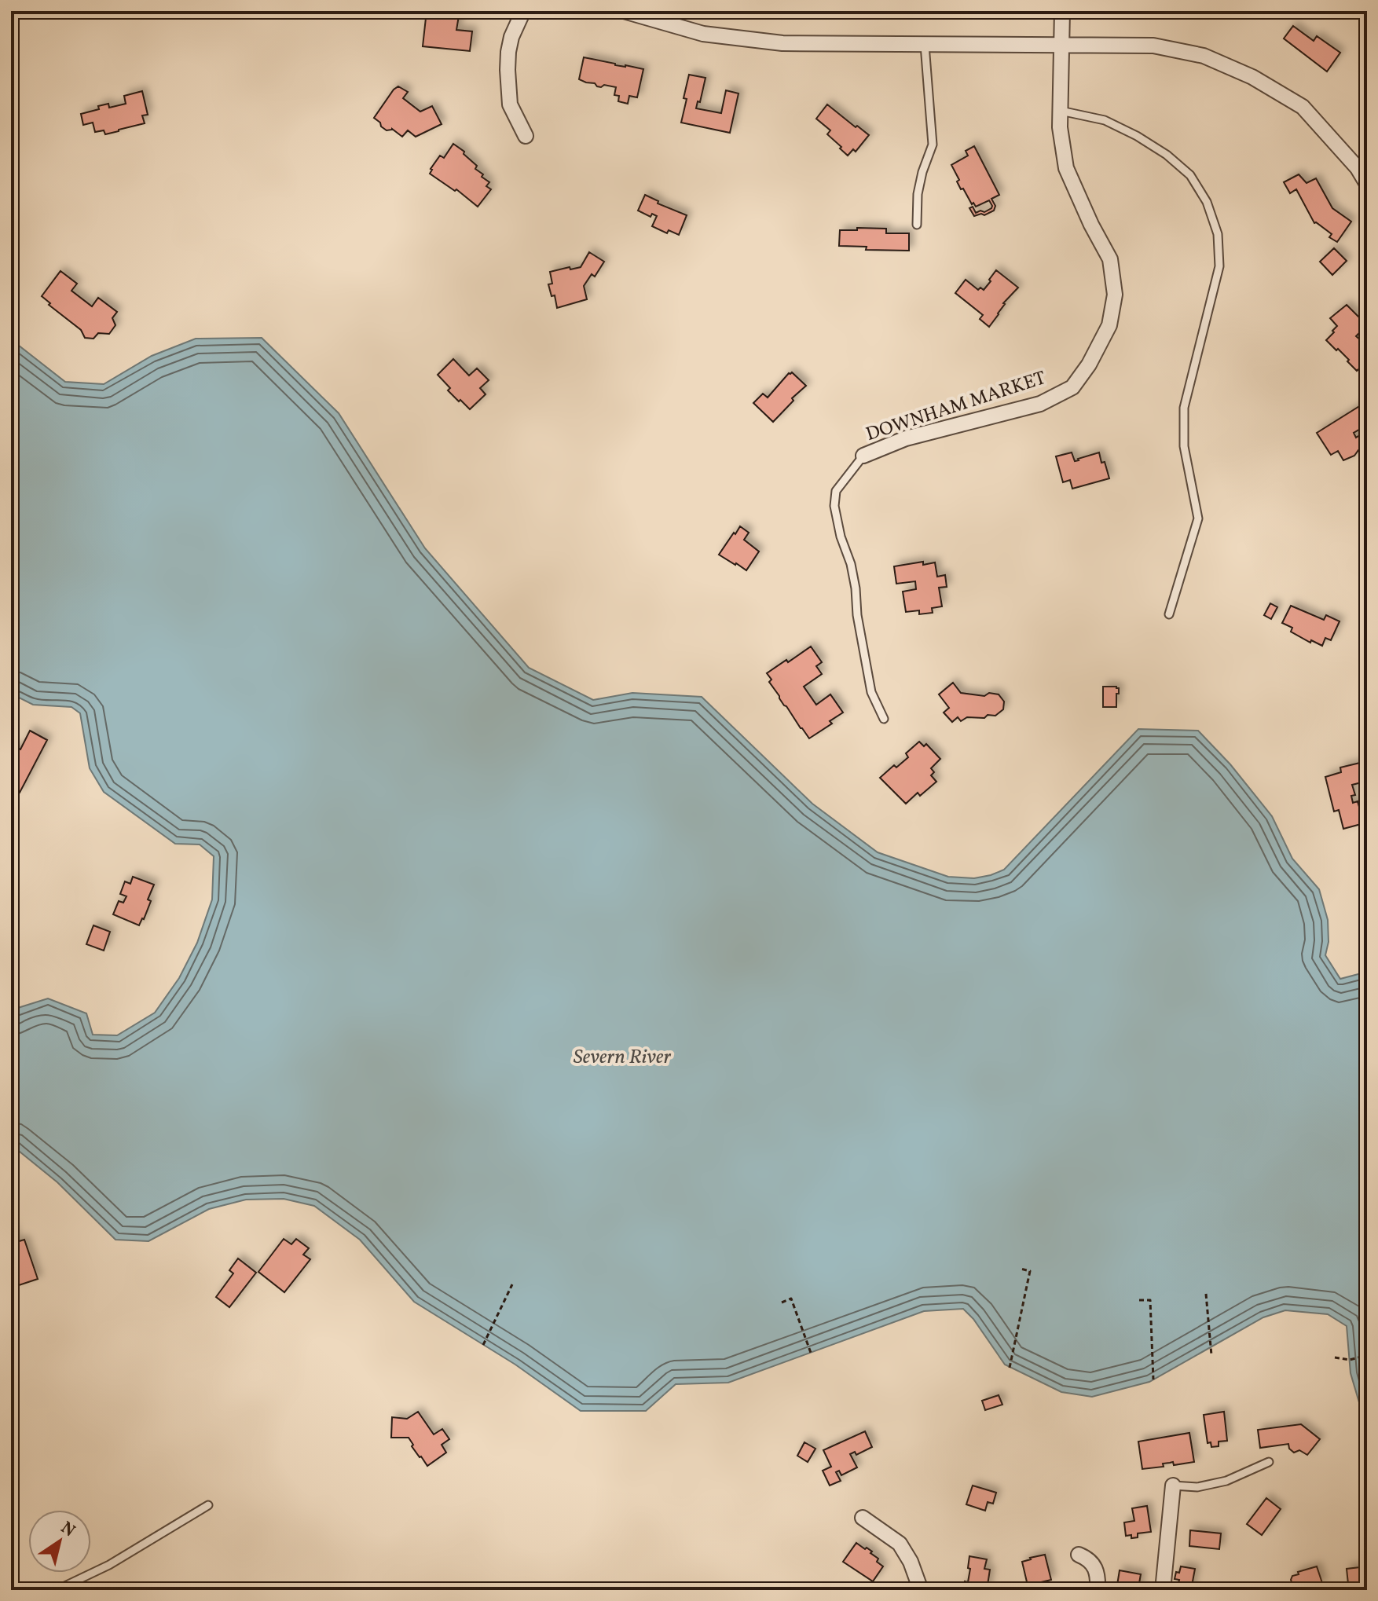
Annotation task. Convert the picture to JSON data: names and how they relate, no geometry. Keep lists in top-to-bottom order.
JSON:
{
  "streets": {
    "street": ["DOWNHAM MARKET"]
  },
  "water": ["Severn River"],
  "north": "top right"
}
